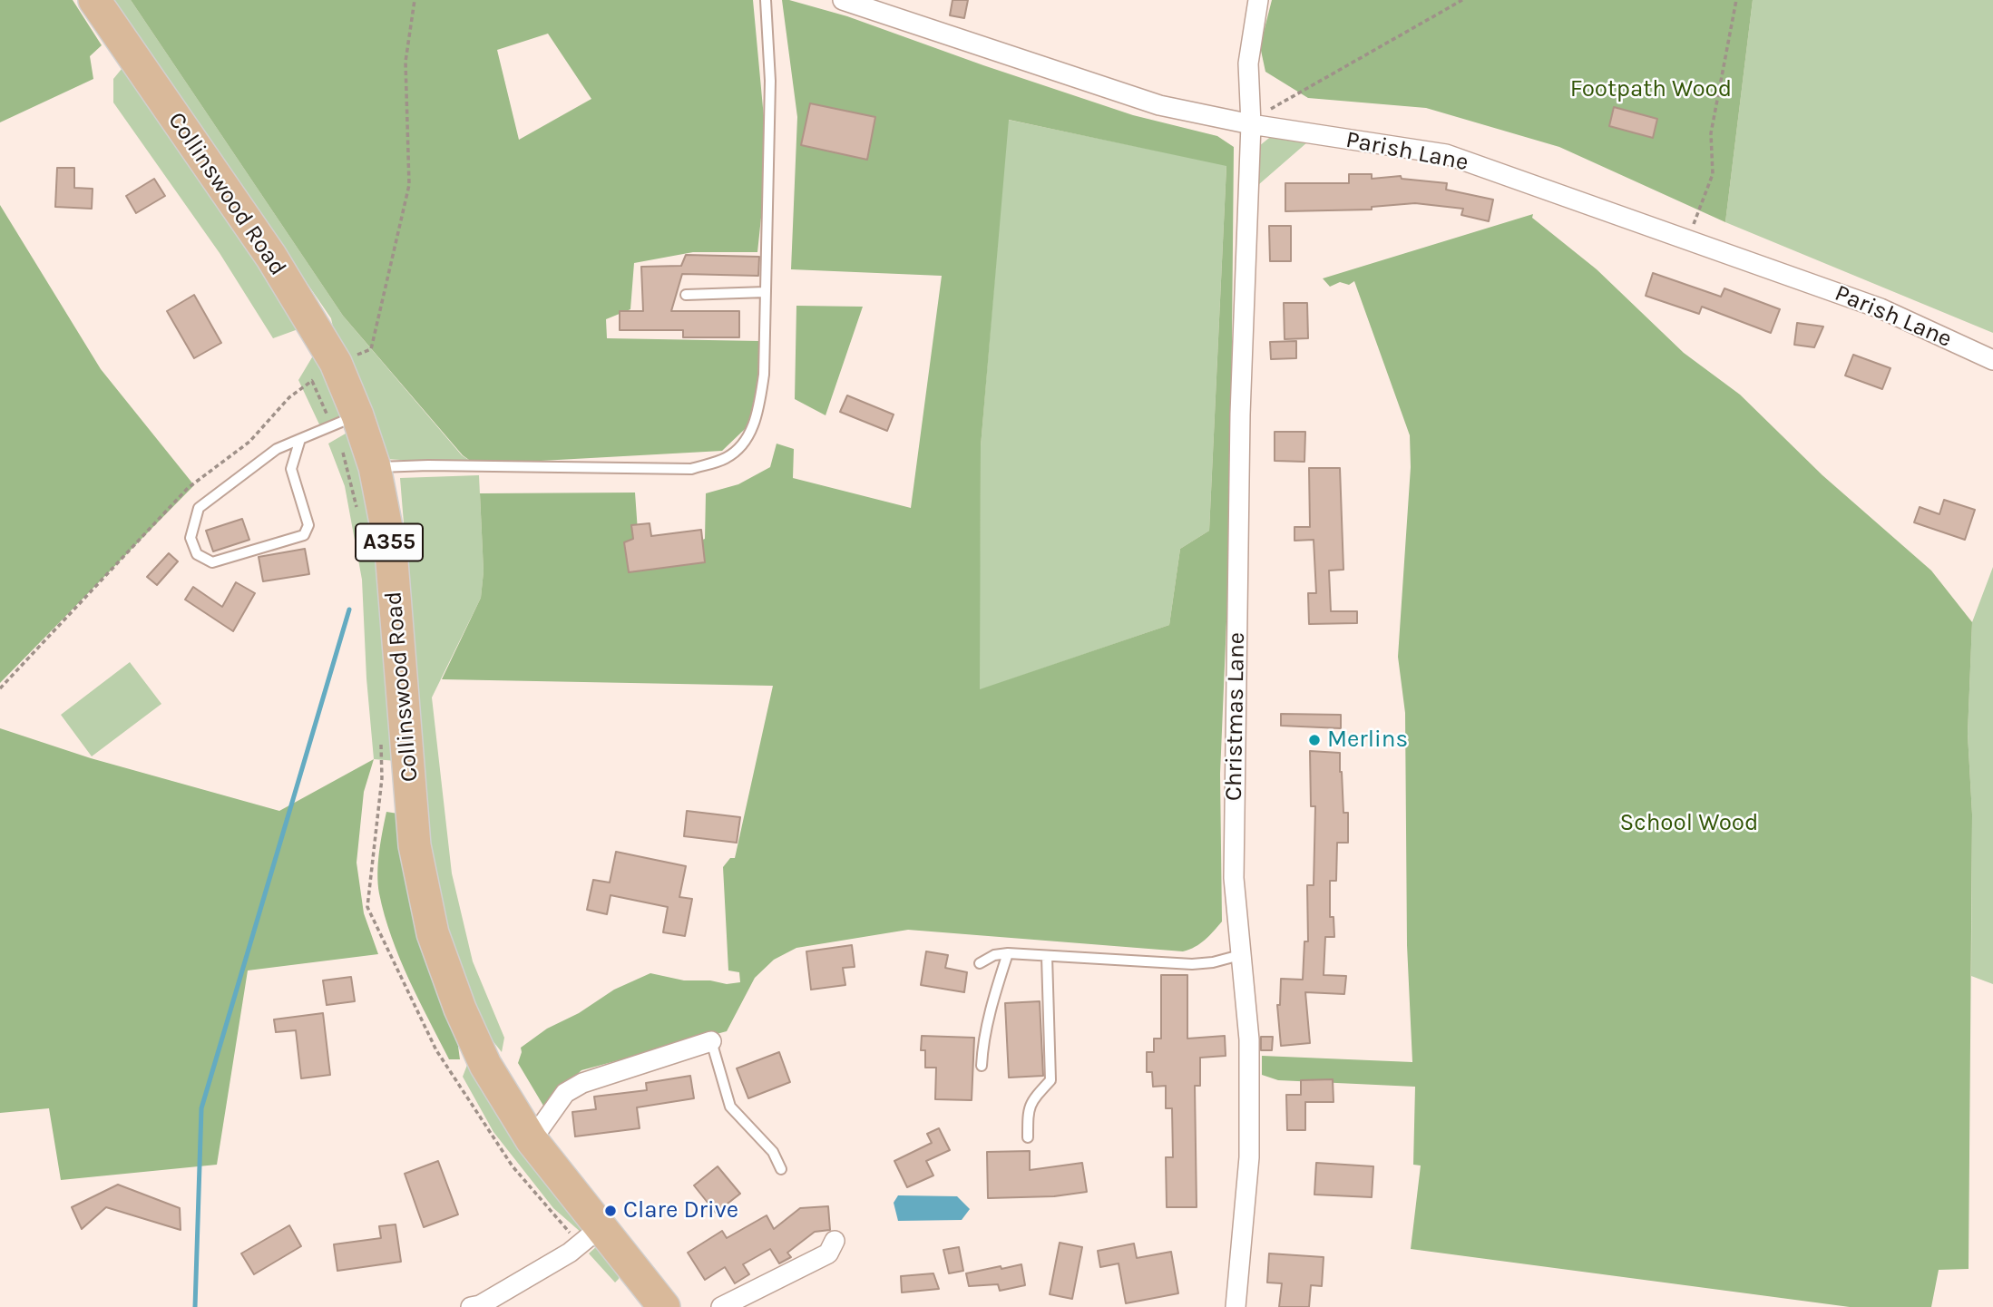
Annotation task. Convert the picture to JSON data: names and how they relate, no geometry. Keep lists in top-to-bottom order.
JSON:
{
  "streets": {
    "main road": ["Collinswood Road", "A355"],
    "street": ["Parish Lane", "Christmas Lane"]
  },
  "crossings": [
    ["Parish Lane", "Christmas Lane"]
  ],
  "parks": ["Footpath Wood", "School Wood"],
  "places": ["Merlins", "Clare Drive"]
}
